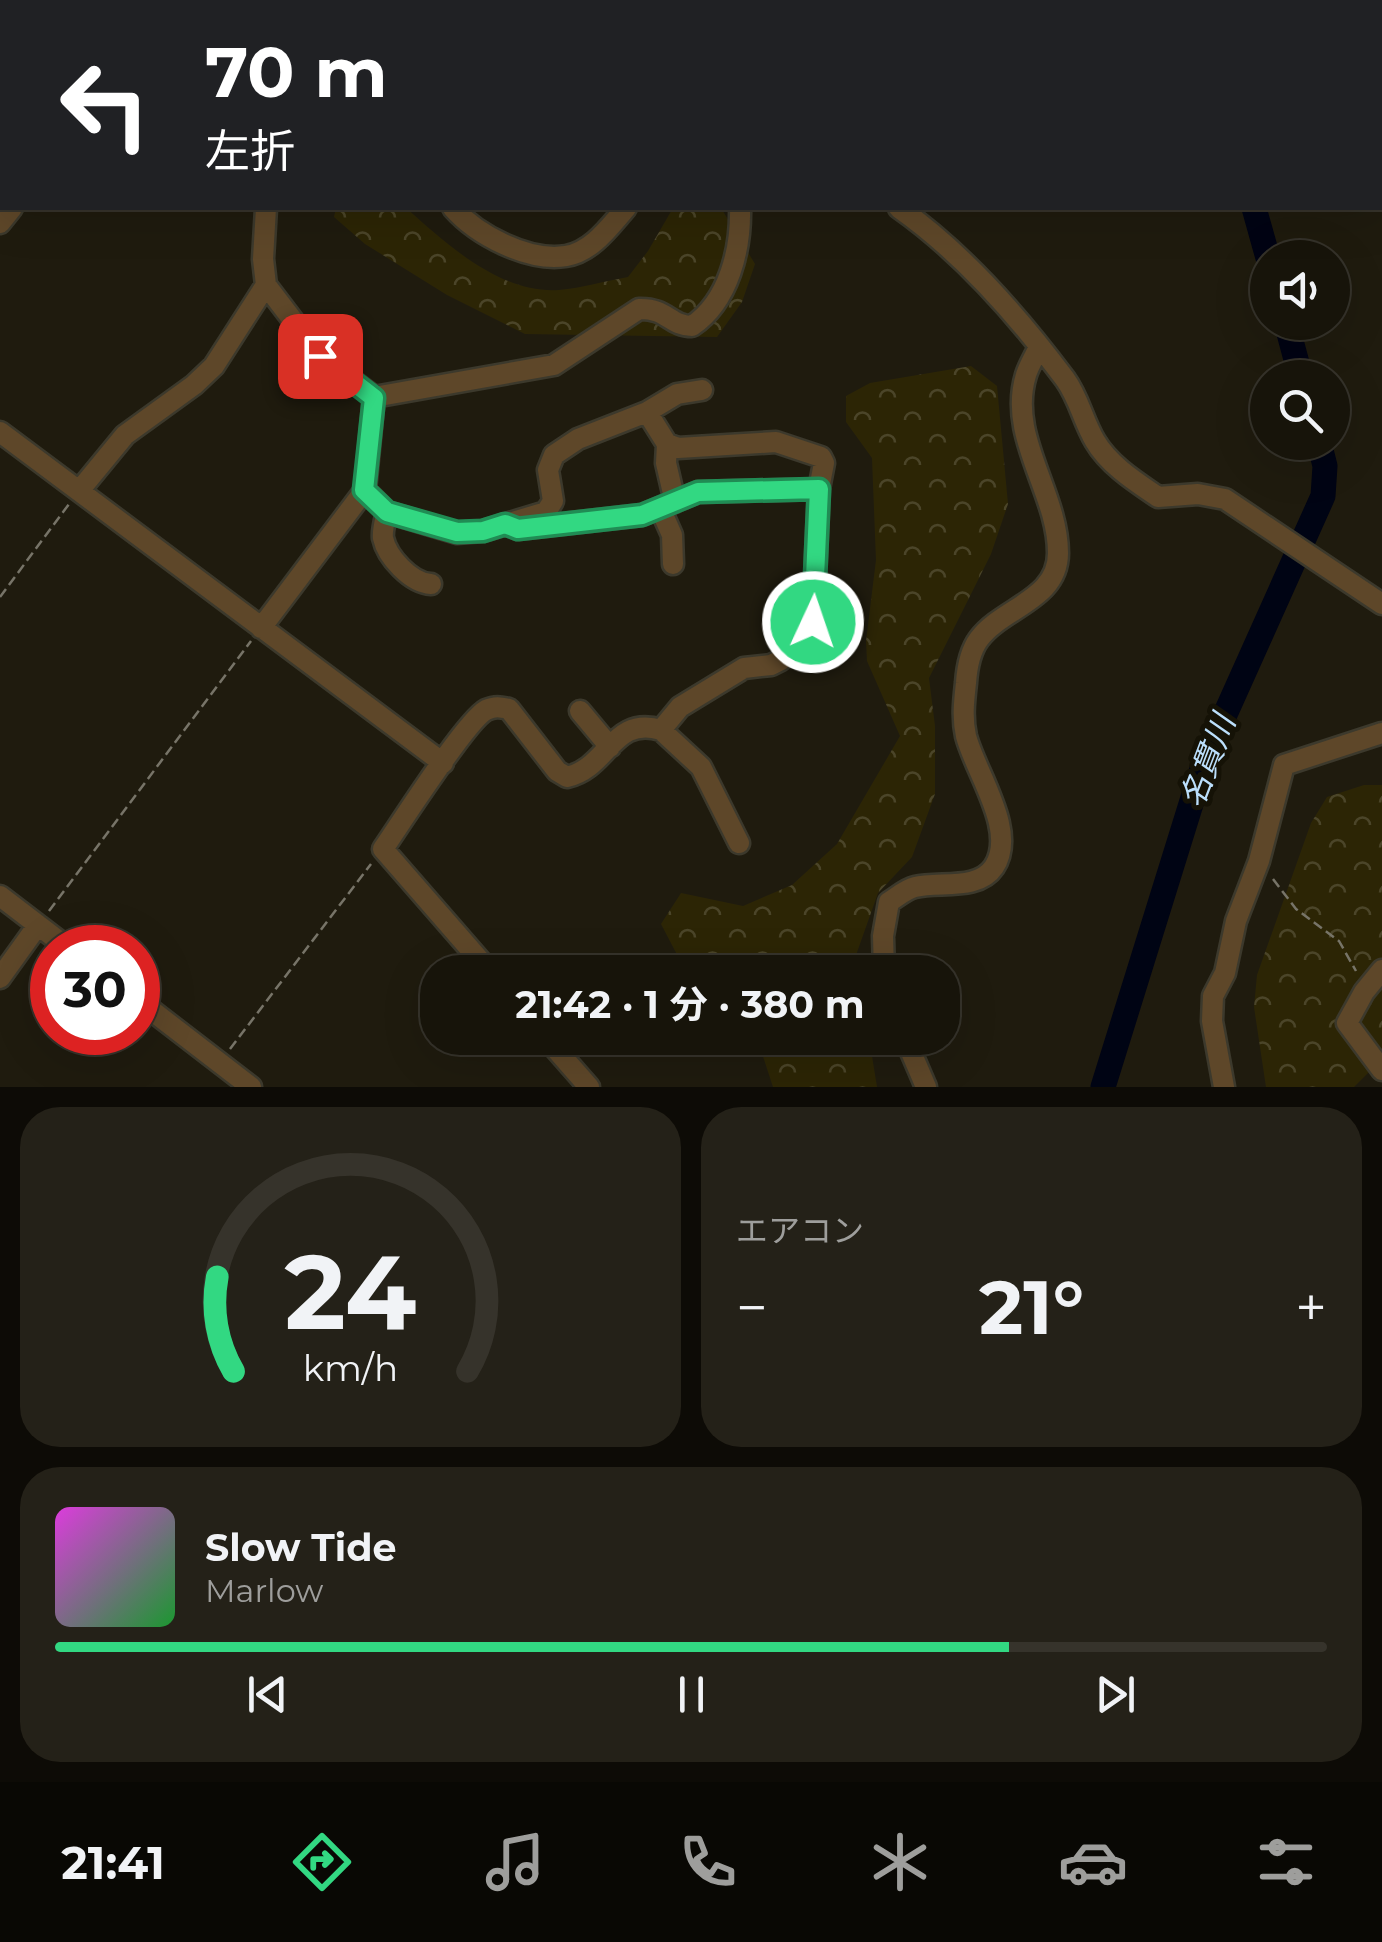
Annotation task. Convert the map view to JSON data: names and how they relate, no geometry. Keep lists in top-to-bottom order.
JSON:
{
  "water": ["名貫川"],
  "page": {
    "turn": ["70 m", "左折"],
    "limit": "30",
    "trip": "21:42 · 1 分 · 380 m",
    "tile": "エアコン",
    "heat": ["−", "21°", "+"],
    "song": ["Slow Tide", "Marlow"],
    "tabs": "21:41",
    "gauge": ["24", "km/h"]
  }
}
